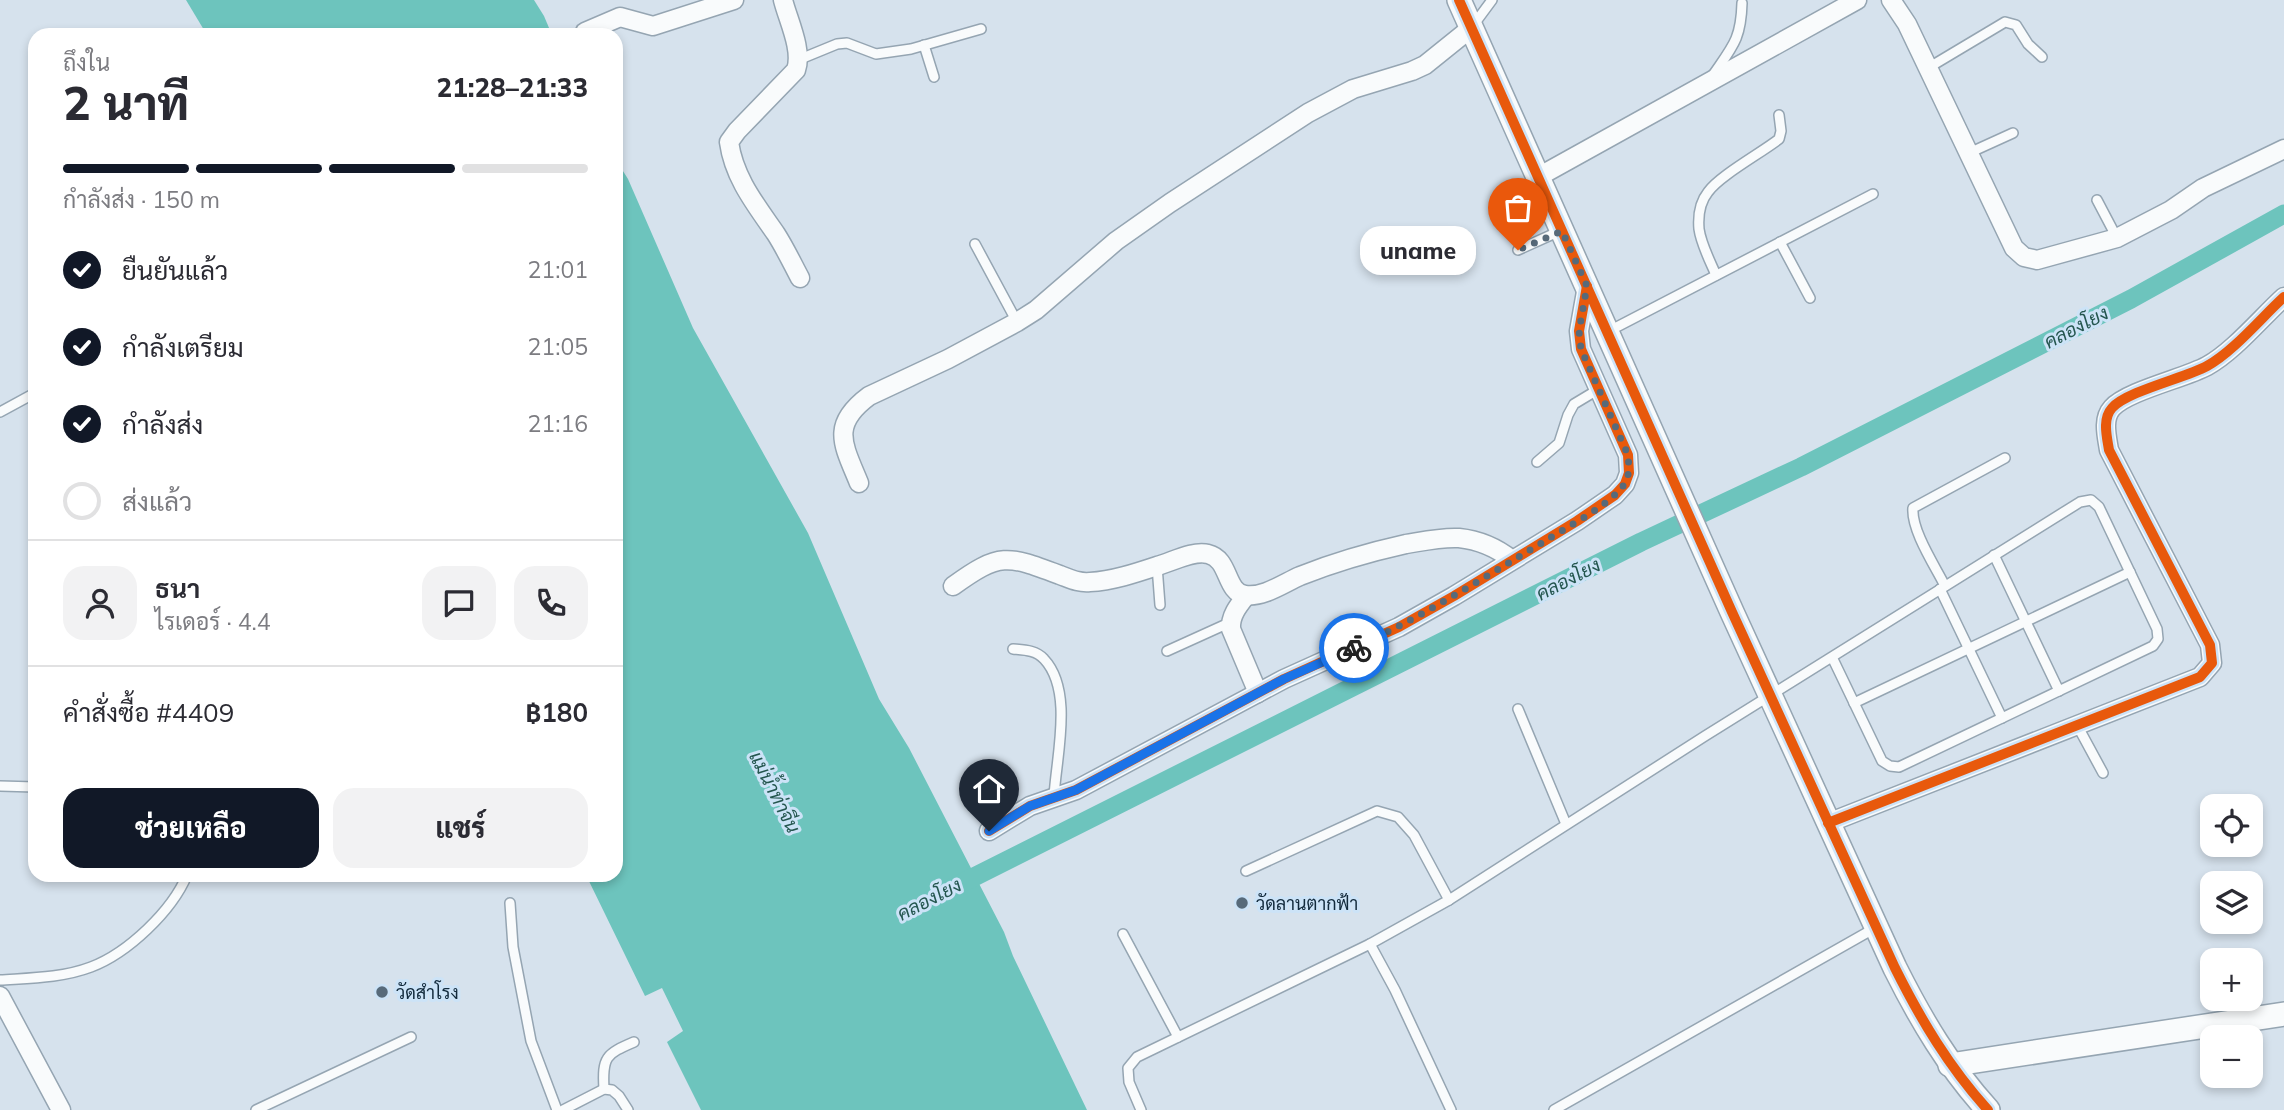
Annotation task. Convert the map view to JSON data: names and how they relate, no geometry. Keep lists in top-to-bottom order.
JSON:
{
  "water": ["คลองโยง", "แม่น้ำท่าจีน"],
  "places": ["uname", "วัดลานตากฟ้า", "วัดสำโรง"],
  "page": {
    "heading": ["2 นาที", "ถึงใน", "21:28–21:33"],
    "panel": [
      "ธนา",
      "ไรเดอร์ · 4.4",
      "คำสั่งซื้อ #4409",
      "฿180"
    ],
    "bar": "กำลังส่ง · 150 m",
    "bubble": "uname",
    "list": [
      ["ยืนยันแล้ว", "21:01"],
      ["กำลังเตรียม", "21:05"],
      ["กำลังส่ง", "21:16"],
      "ส่งแล้ว"
    ],
    "buttons": ["ช่วยเหลือ", "แชร์"],
    "map_buttons": ["+", "−"]
  }
}
